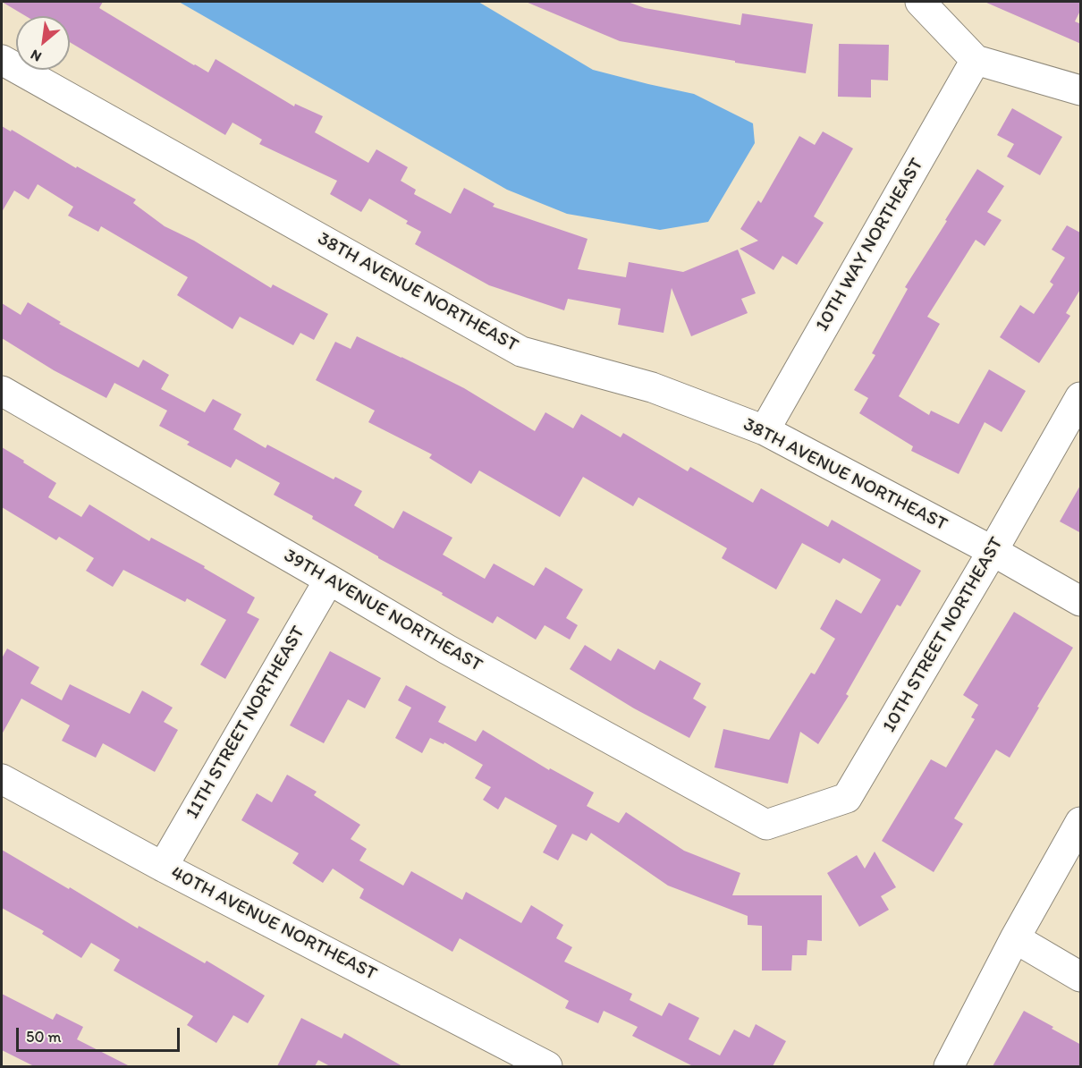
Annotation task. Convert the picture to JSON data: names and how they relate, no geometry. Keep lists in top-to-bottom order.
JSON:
{
  "streets": {
    "street": [
      "10TH WAY NORTHEAST",
      "38TH AVENUE NORTHEAST",
      "39TH AVENUE NORTHEAST",
      "10TH STREET NORTHEAST",
      "11TH STREET NORTHEAST",
      "40TH AVENUE NORTHEAST"
    ]
  },
  "crossings": [
    ["10TH WAY NORTHEAST", "38TH AVENUE NORTHEAST"],
    ["38TH AVENUE NORTHEAST", "10TH STREET NORTHEAST"],
    ["39TH AVENUE NORTHEAST", "10TH STREET NORTHEAST"],
    ["39TH AVENUE NORTHEAST", "11TH STREET NORTHEAST"],
    ["11TH STREET NORTHEAST", "40TH AVENUE NORTHEAST"]
  ],
  "scale_bar": "50 m",
  "north": "bottom left"
}
